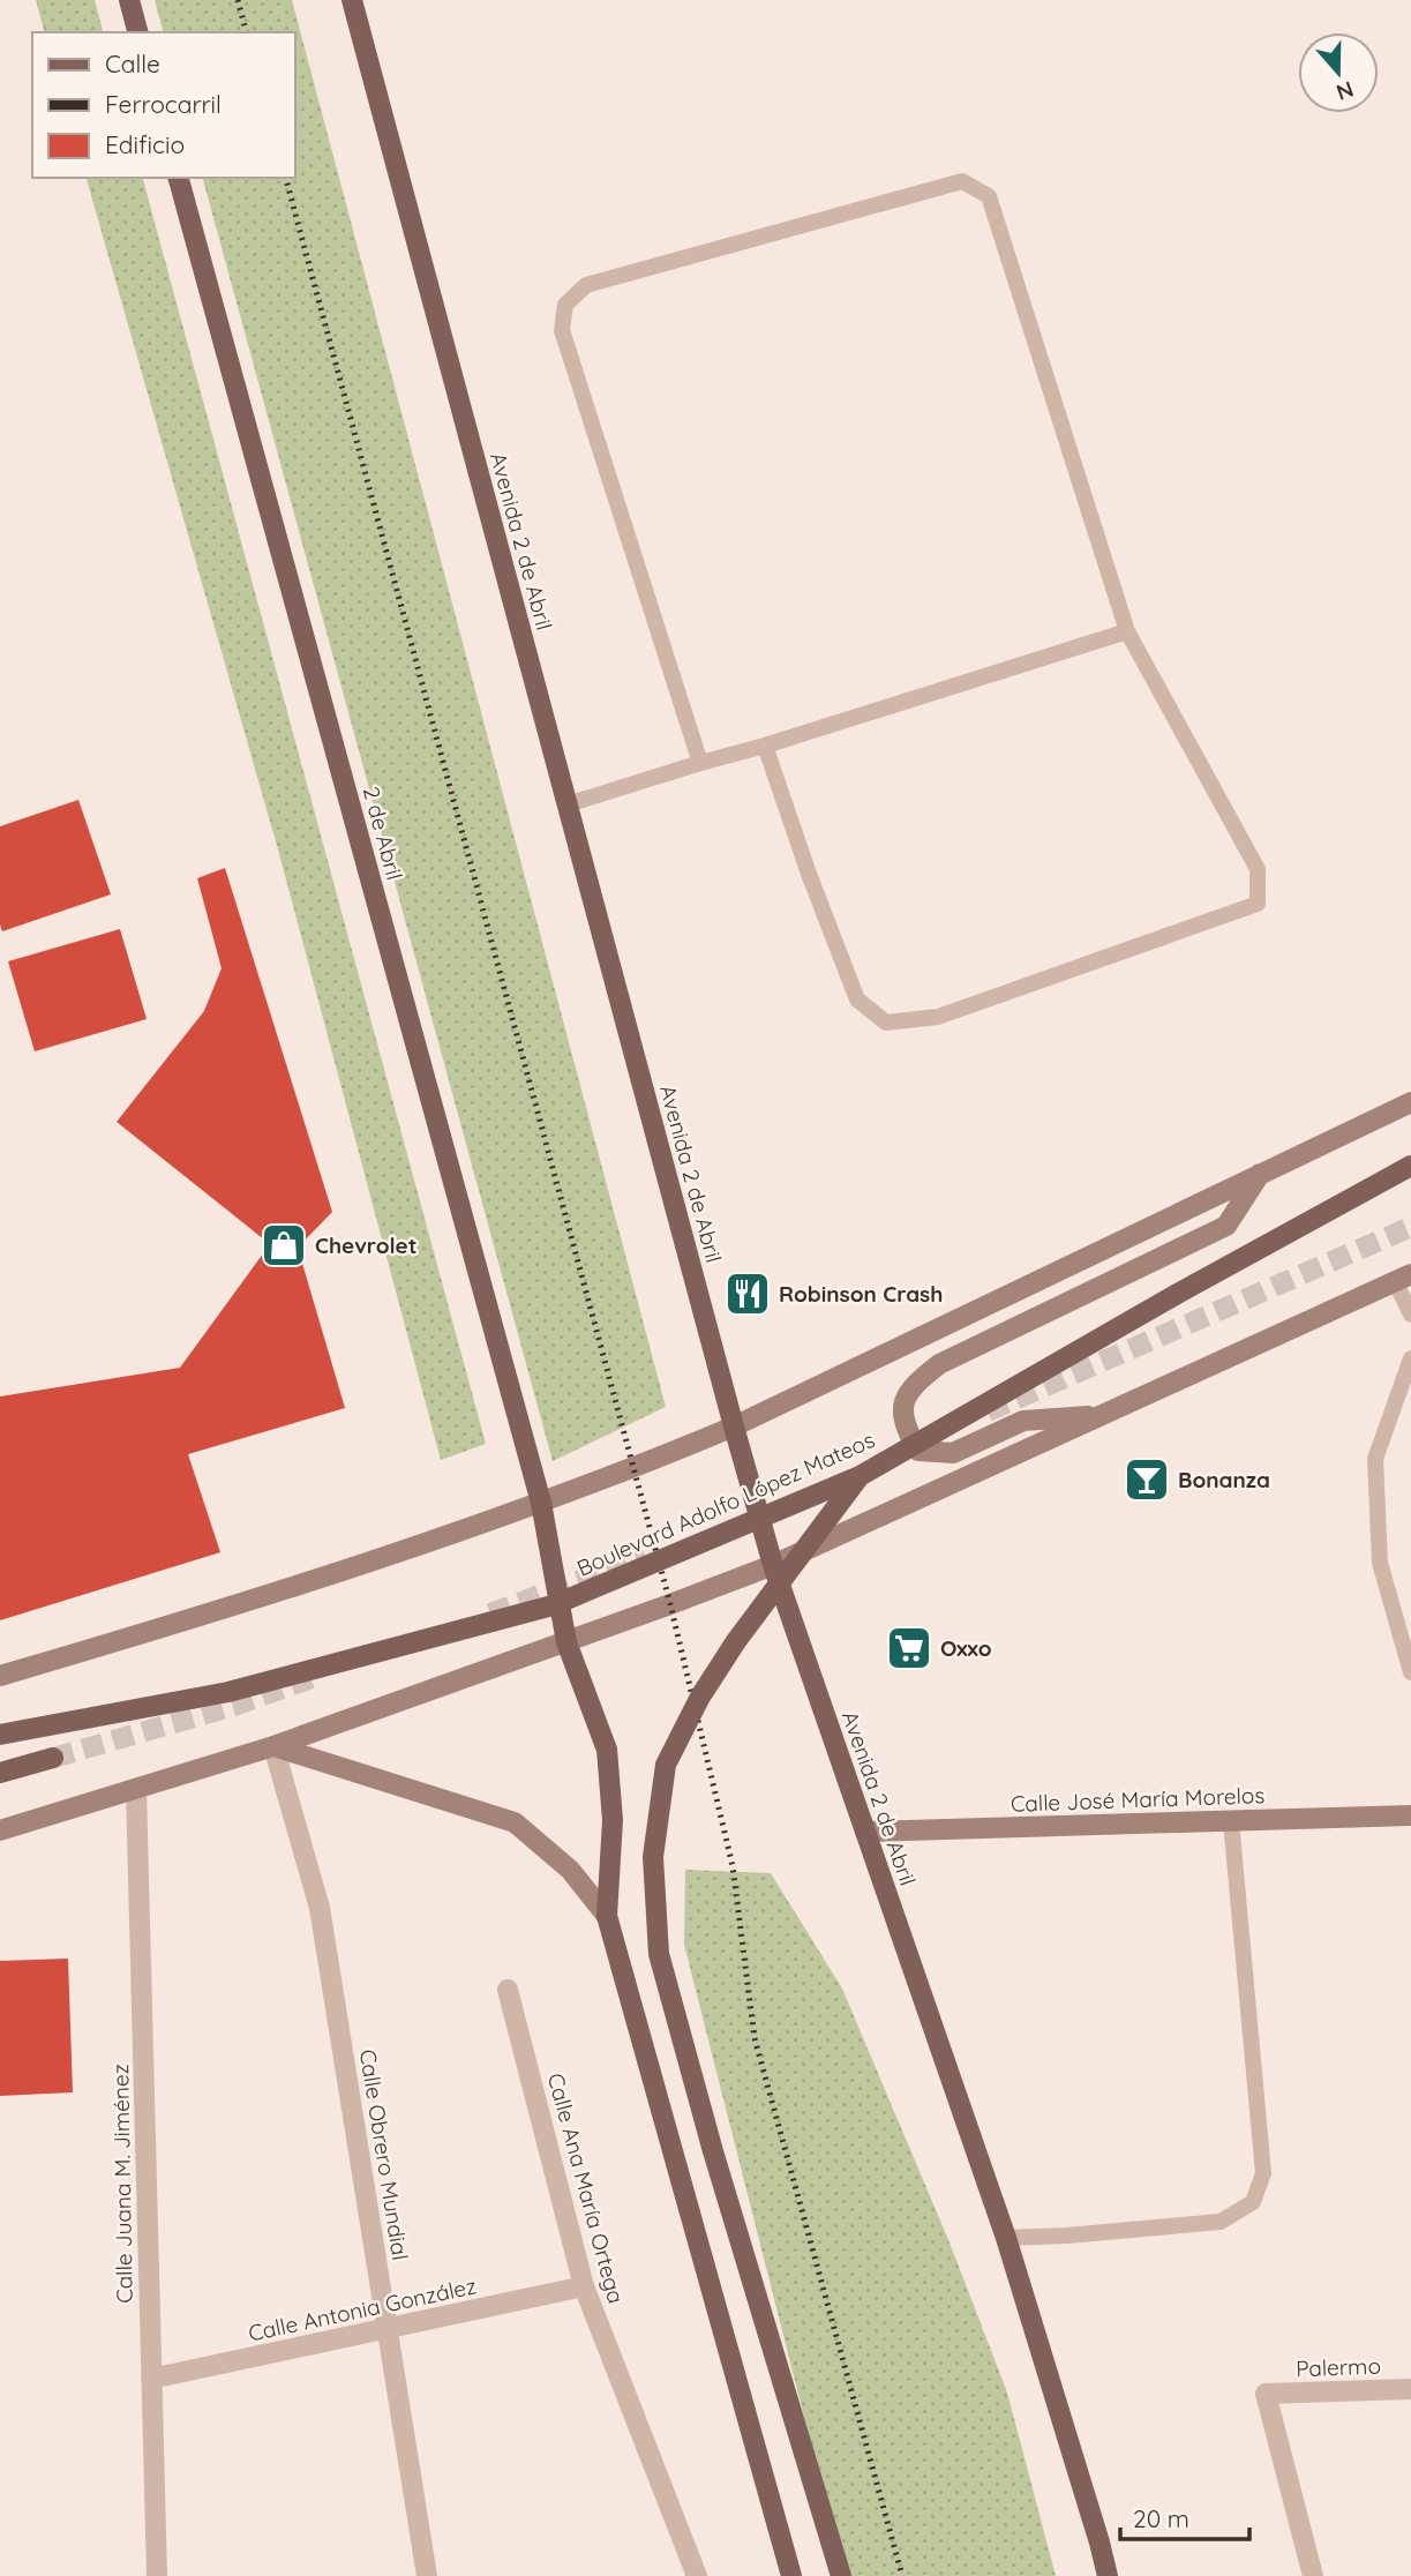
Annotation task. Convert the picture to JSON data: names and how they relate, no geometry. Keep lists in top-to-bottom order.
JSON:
{
  "streets": {
    "main road": ["Avenida 2 de Abril", "2 de Abril", "Boulevard Adolfo López Mateos"],
    "street": [
      "Calle José María Morelos",
      "Calle Obrero Mundial",
      "Calle Juana M. Jiménez",
      "Calle Ana María Ortega",
      "Calle Antonia González",
      "Palermo"
    ]
  },
  "crossings": [
    ["Avenida 2 de Abril", "Calle José María Morelos"],
    ["Calle Obrero Mundial", "Calle Antonia González"],
    ["Calle Juana M. Jiménez", "Calle Antonia González"],
    ["Calle Ana María Ortega", "Calle Antonia González"]
  ],
  "places": {
    "shop": ["Chevrolet"],
    "restaurant": ["Robinson Crash"],
    "bar": ["Bonanza"],
    "supermarket": ["Oxxo"]
  },
  "legend": ["Calle", "Ferrocarril", "Edificio"],
  "scale_bar": "20 m",
  "north": "bottom"
}
